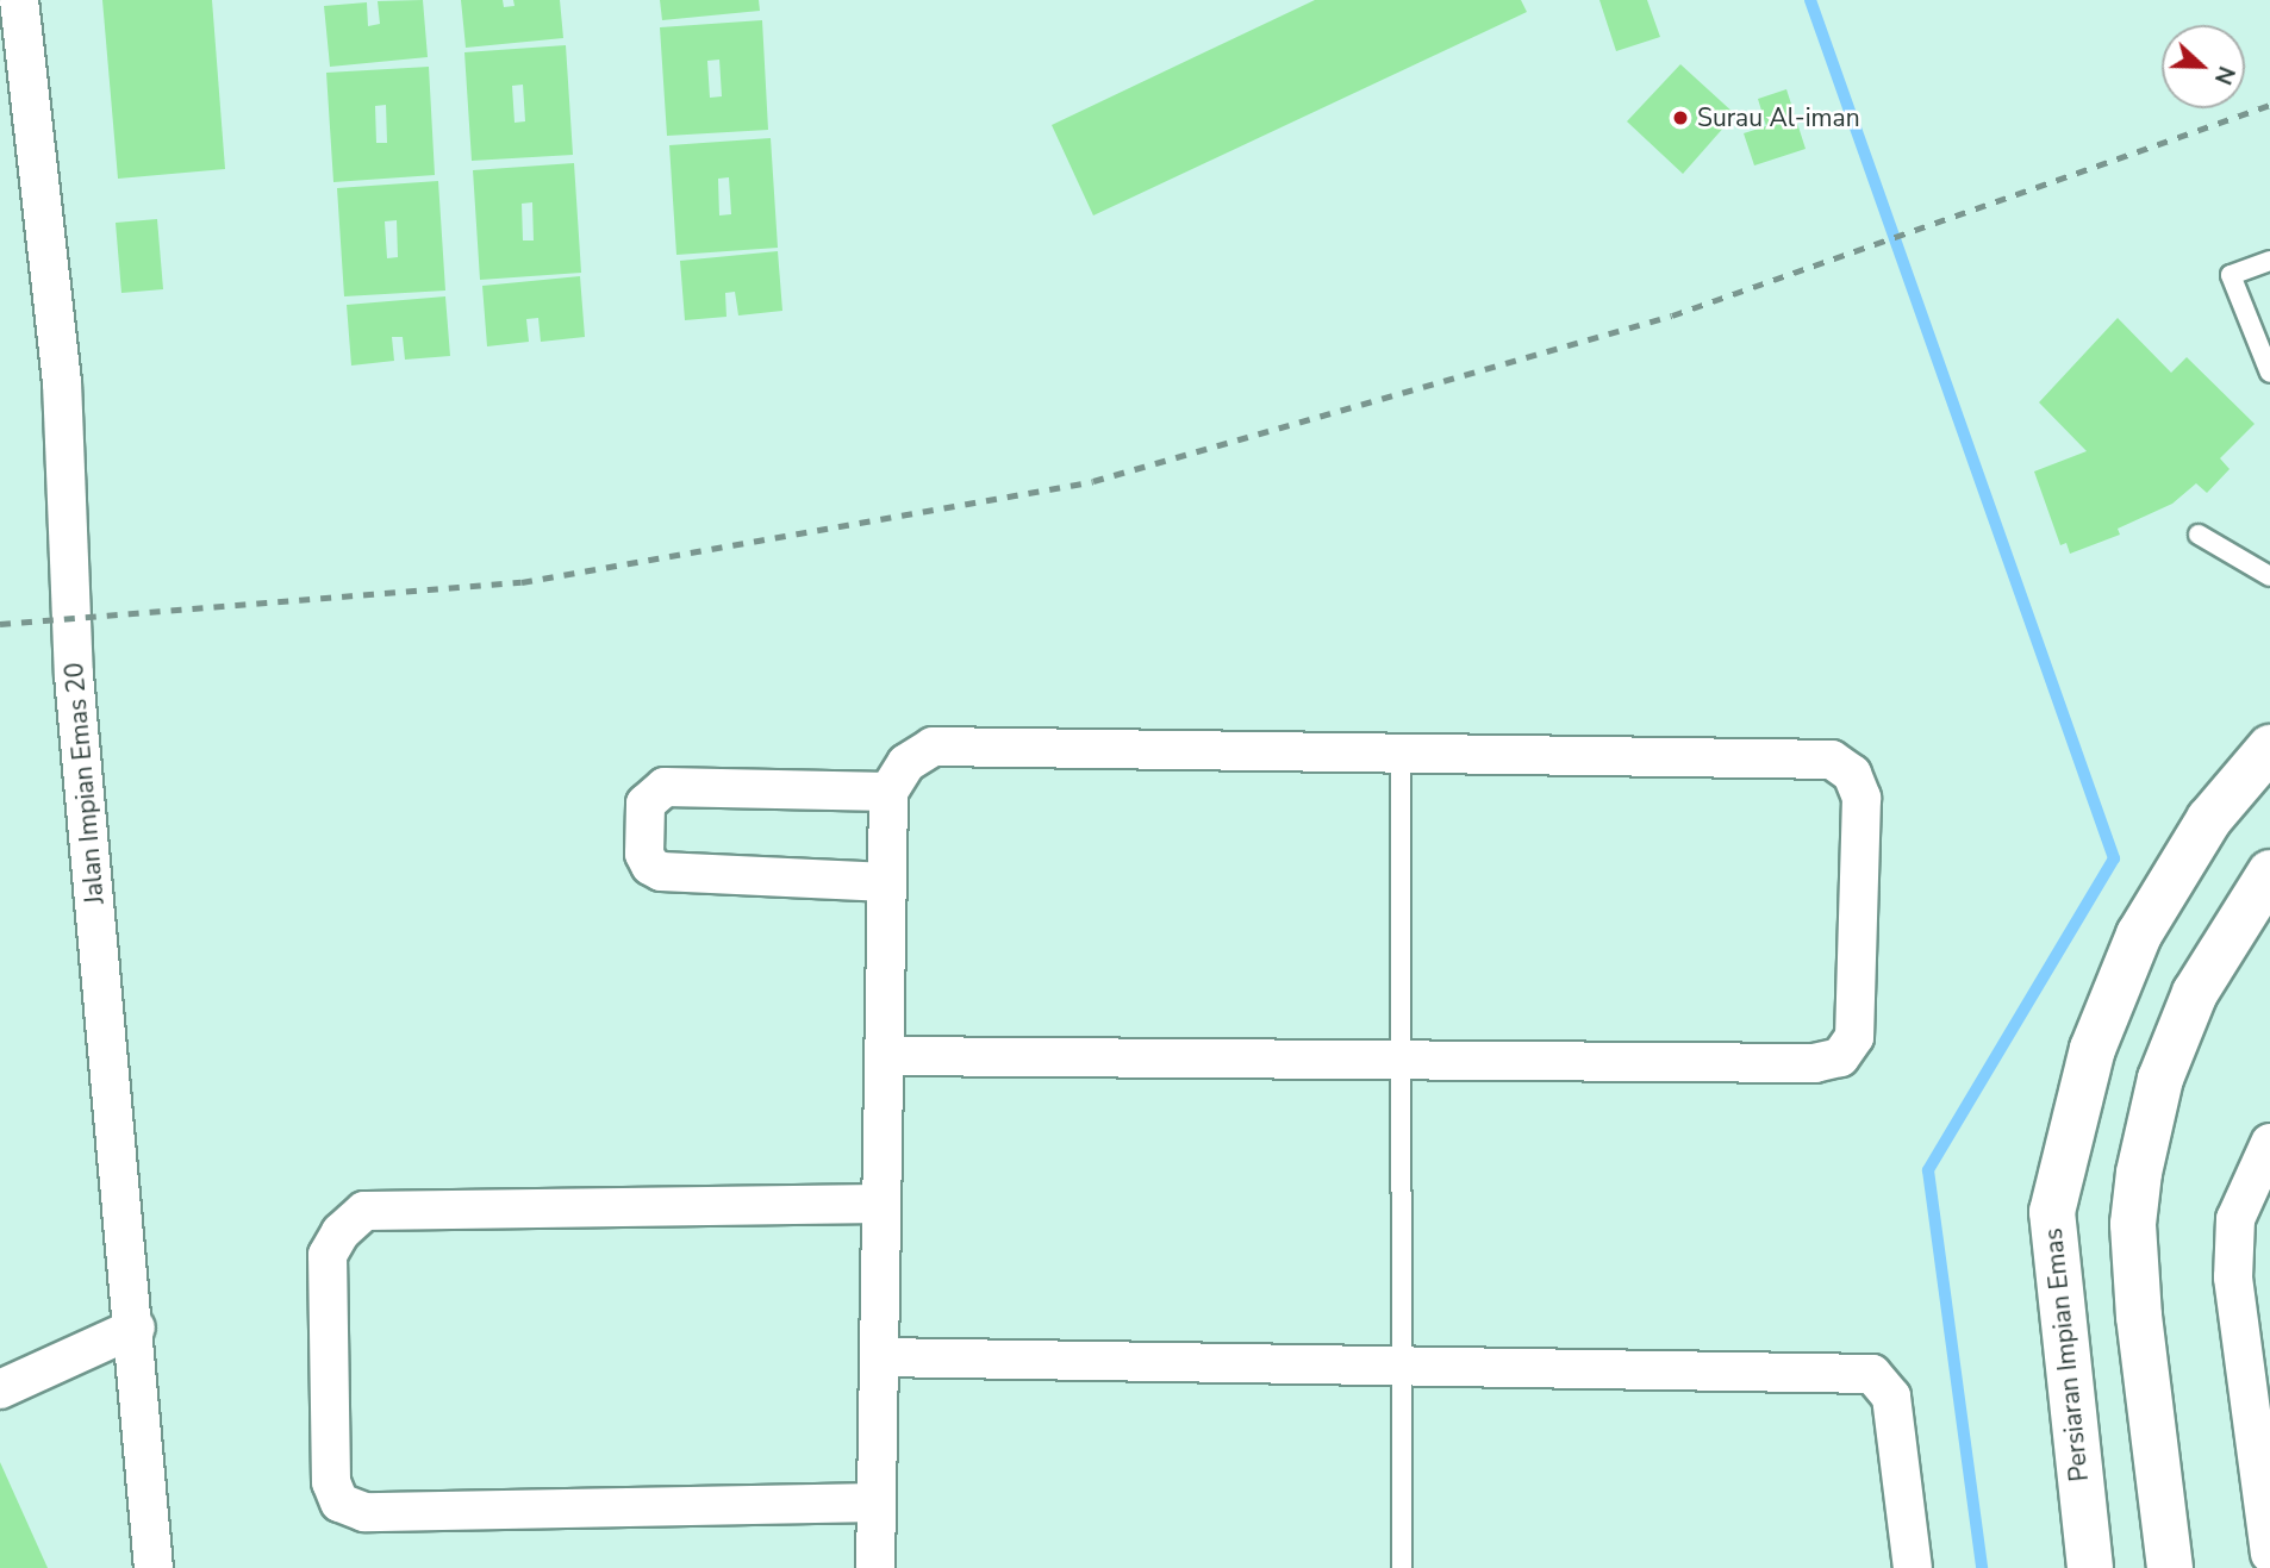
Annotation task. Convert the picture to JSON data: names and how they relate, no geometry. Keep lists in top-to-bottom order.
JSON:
{
  "streets": {
    "main road": ["Persiaran Impian Emas"],
    "street": ["Jalan Impian Emas 20"]
  },
  "places": ["Surau Al-iman"],
  "north": "right"
}
